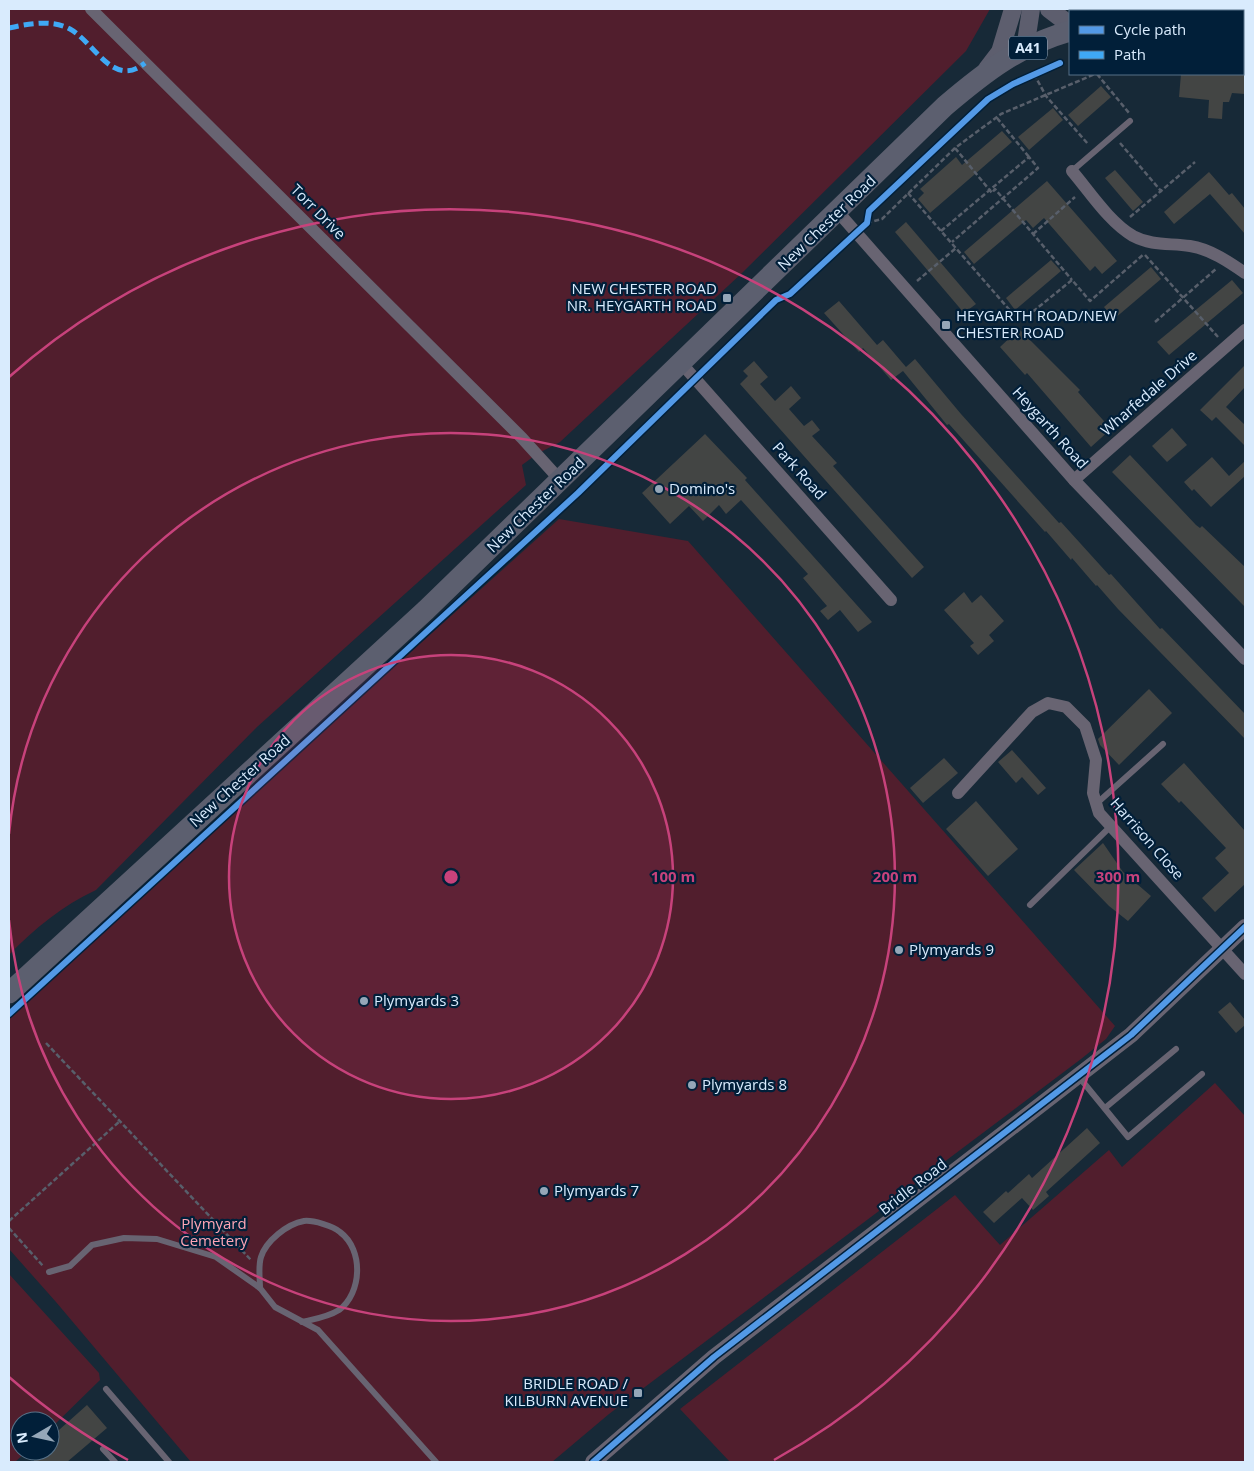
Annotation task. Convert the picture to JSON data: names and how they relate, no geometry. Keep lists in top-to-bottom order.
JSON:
{
  "streets": {
    "highway": ["A41", "New Chester Road"],
    "street": [
      "Torr Drive",
      "Wharfedale Drive",
      "Heygarth Road",
      "Park Road",
      "Harrison Close",
      "Bridle Road"
    ]
  },
  "crossings": [
    ["Torr Drive", "New Chester Road"],
    ["New Chester Road", "Heygarth Road"],
    ["New Chester Road", "Park Road"],
    ["Wharfedale Drive", "Heygarth Road"],
    ["Harrison Close", "Bridle Road"]
  ],
  "parks": ["Plymyard Cemetery"],
  "places": {
    "transit": ["NEW CHESTER ROAD NR. HEYGARTH ROAD", "HEYGARTH ROAD/NEW CHESTER ROAD", "BRIDLE ROAD / KILBURN AVENUE"],
    "other": [
      "Domino's",
      "Plymyards 9",
      "Plymyards 3",
      "Plymyards 8",
      "Plymyards 7"
    ]
  },
  "legend": ["Cycle path", "Path"],
  "north": "left",
  "rings": ["100 m", "200 m", "300 m"]
}
